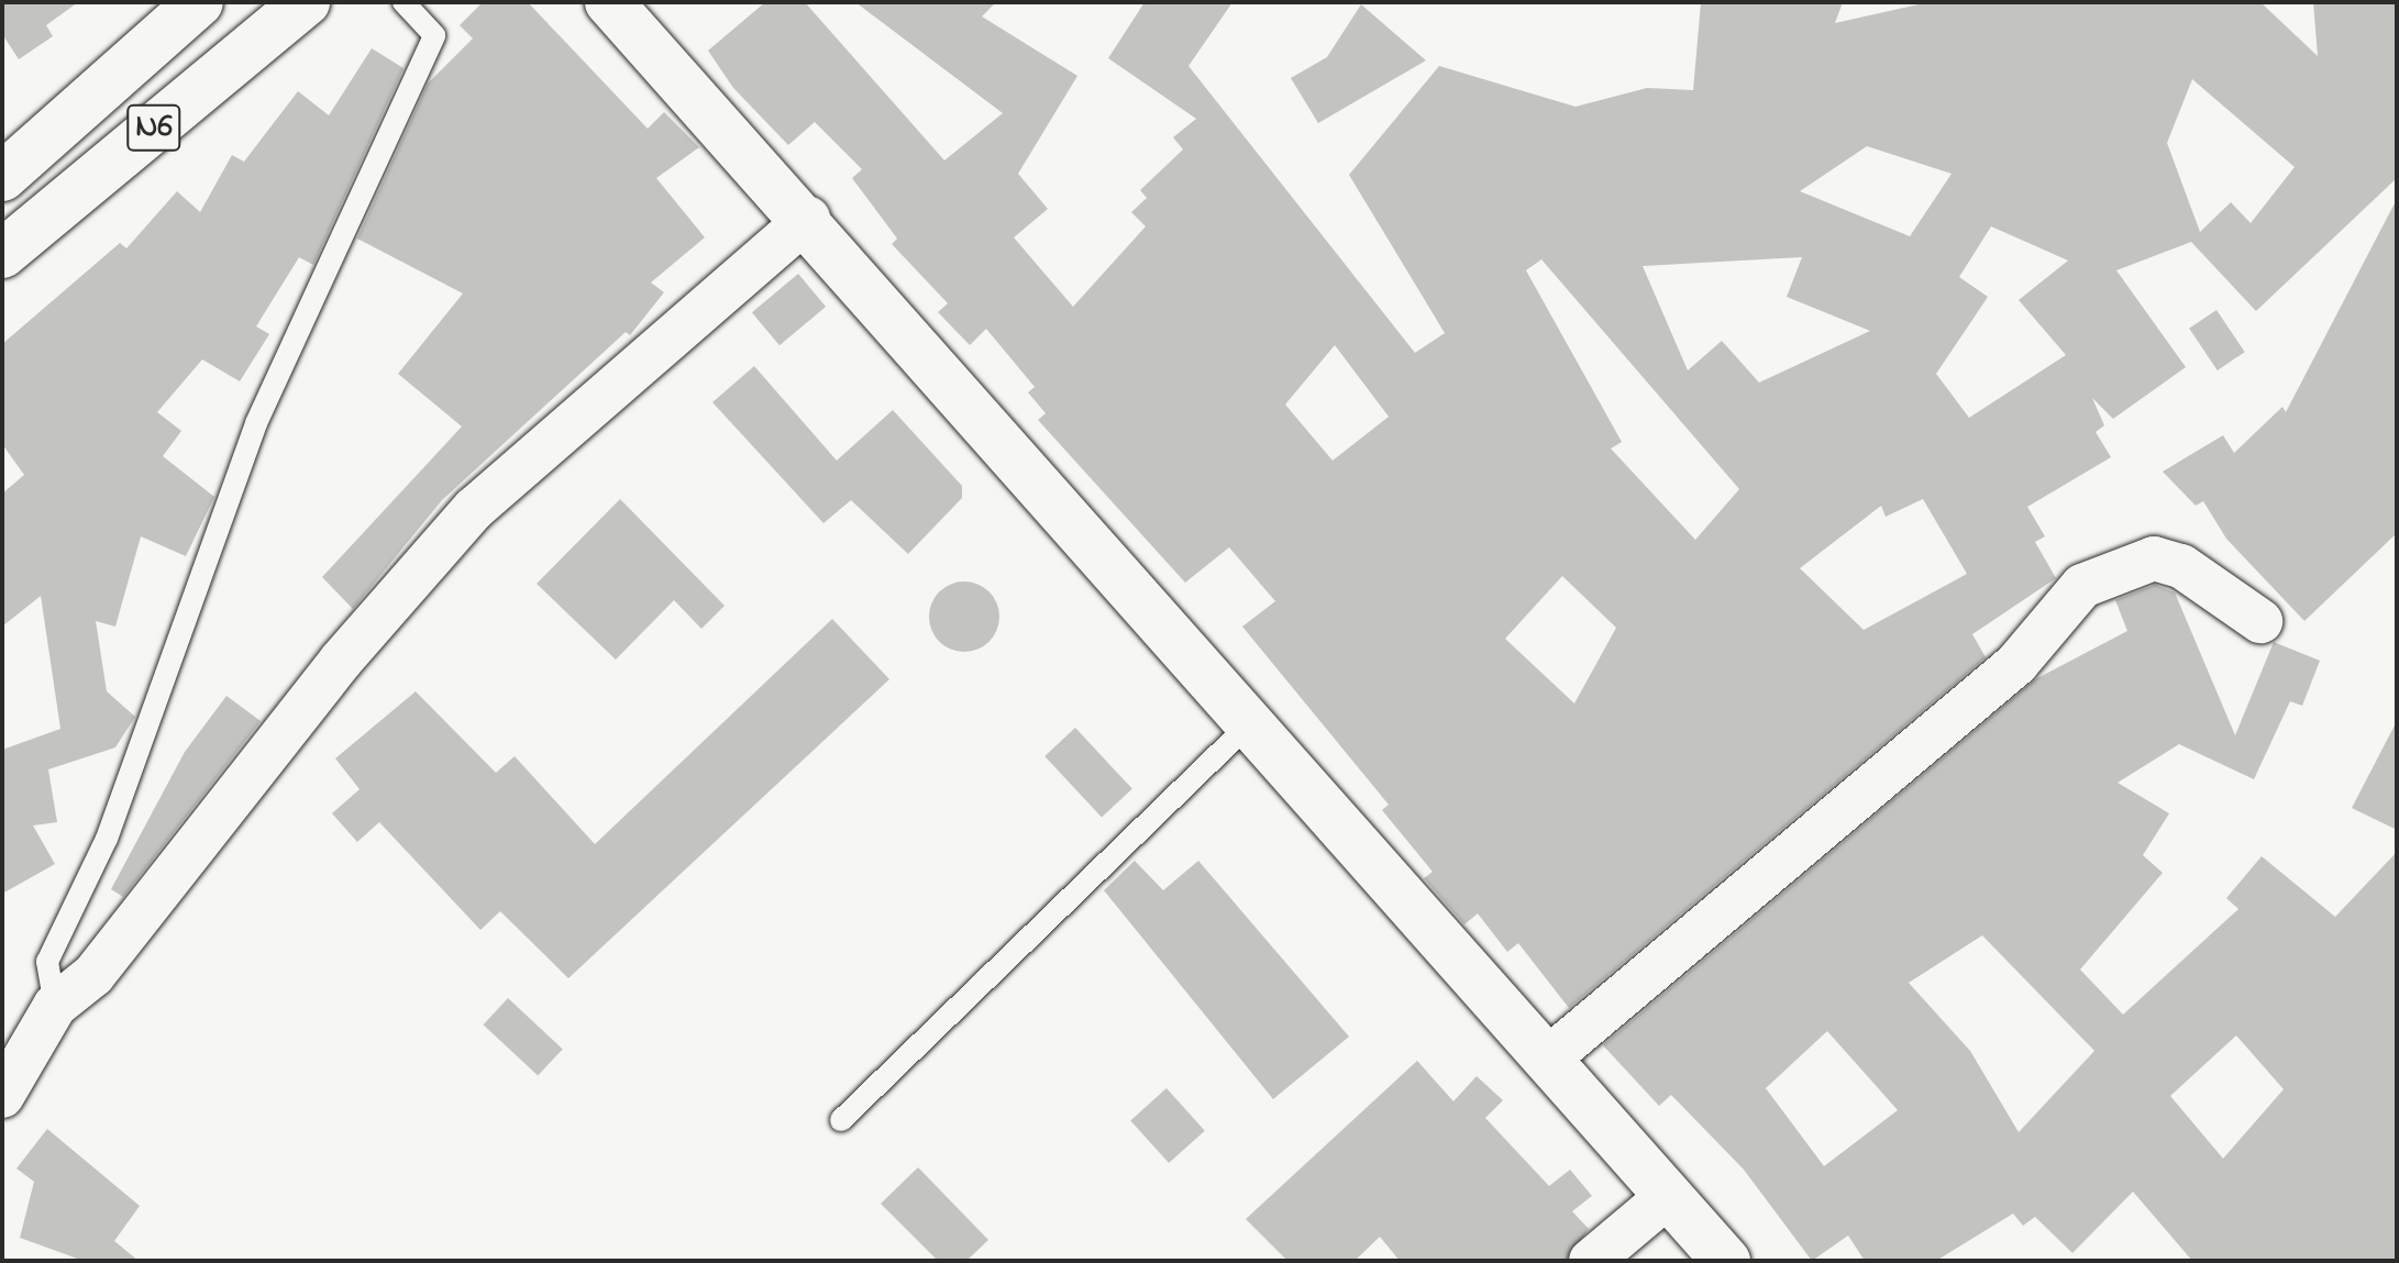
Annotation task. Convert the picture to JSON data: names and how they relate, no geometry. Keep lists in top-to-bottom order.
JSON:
{
  "streets": {
    "main road": ["N6"]
  }
}
